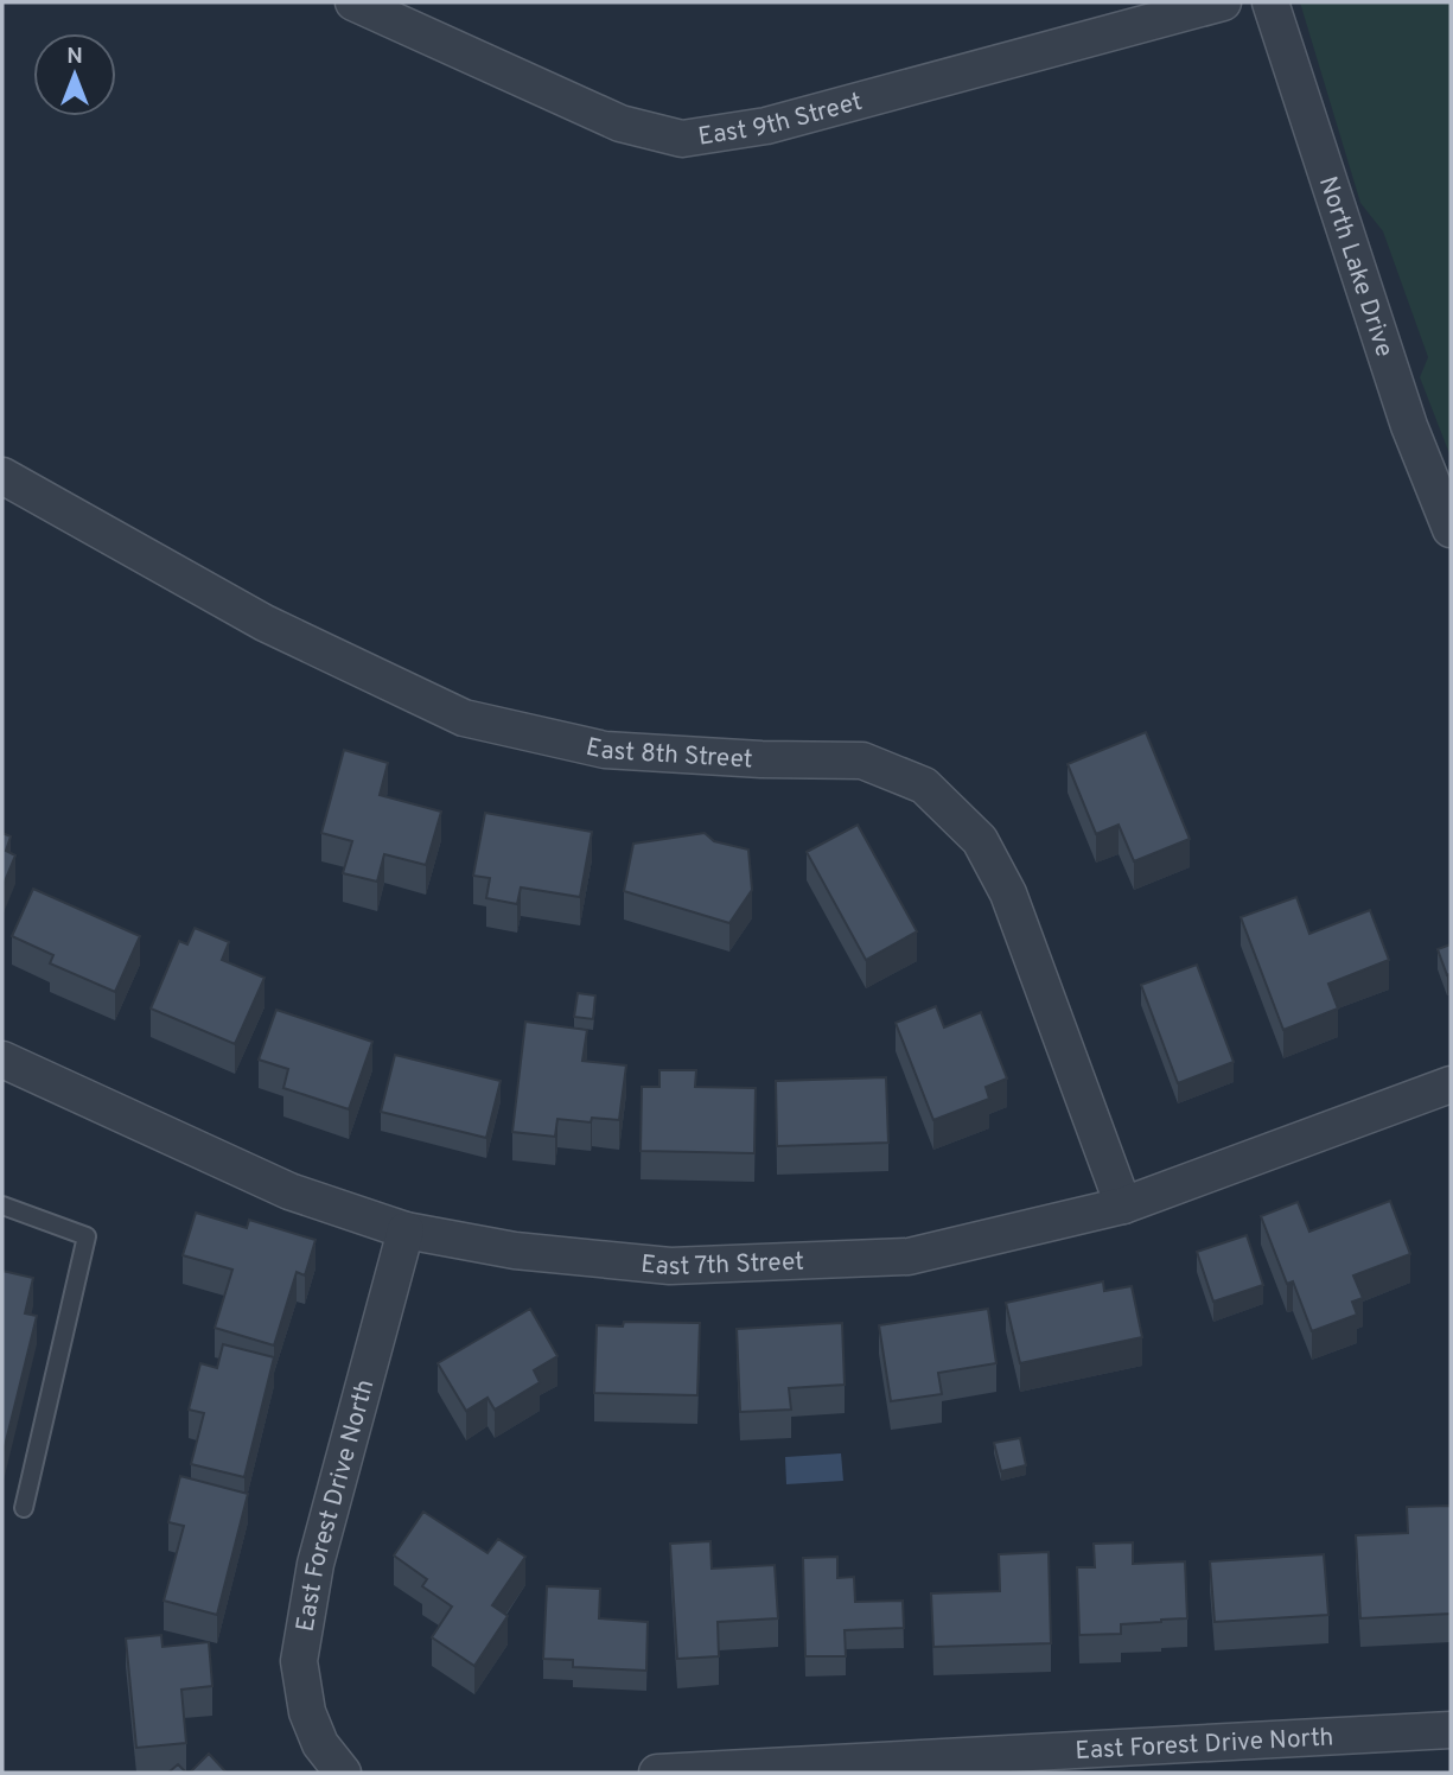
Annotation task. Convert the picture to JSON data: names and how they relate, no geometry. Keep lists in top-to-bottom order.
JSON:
{
  "streets": {
    "street": [
      "East 9th Street",
      "North Lake Drive",
      "East 8th Street",
      "East 7th Street",
      "East Forest Drive North"
    ]
  },
  "crossings": [
    ["East 8th Street", "East 7th Street"],
    ["East 7th Street", "East Forest Drive North"]
  ],
  "north": "top"
}
